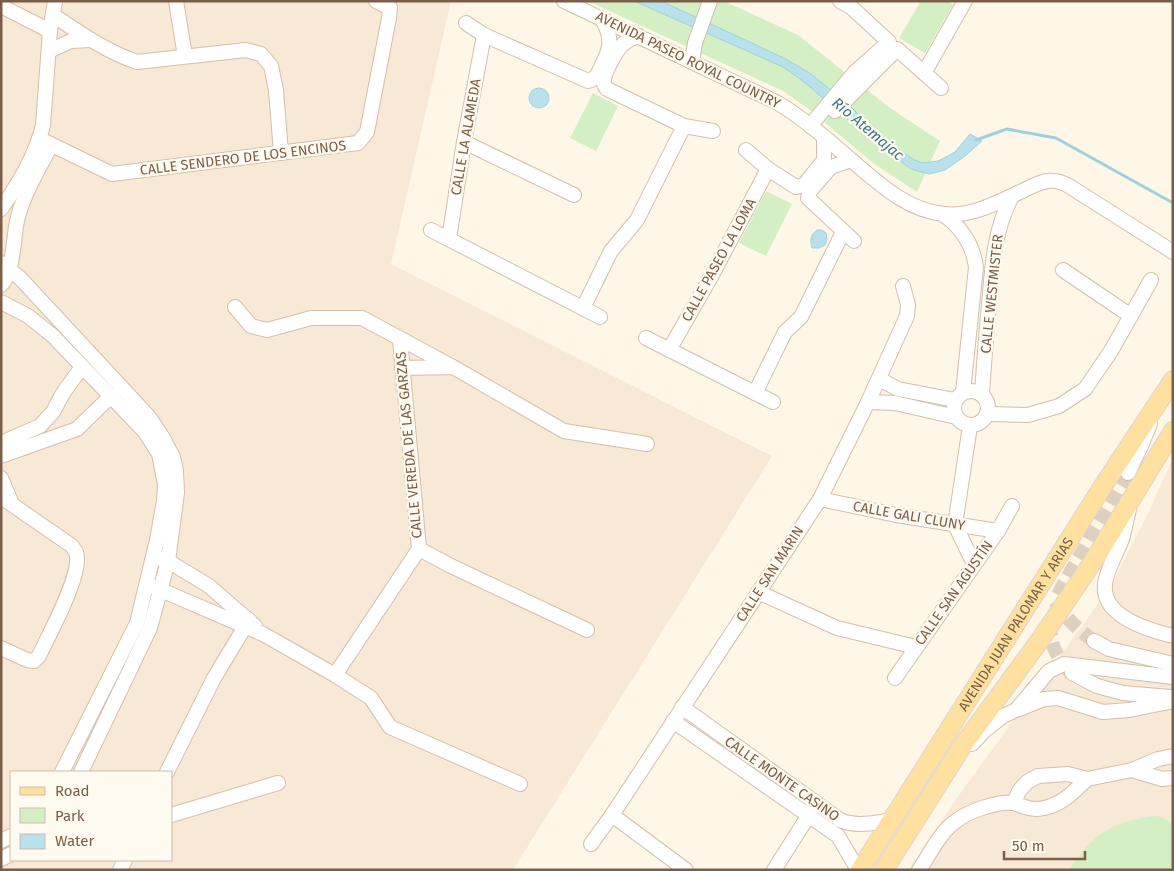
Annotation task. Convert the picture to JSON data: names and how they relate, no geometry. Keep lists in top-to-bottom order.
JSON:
{
  "streets": {
    "main road": ["AVENIDA JUAN PALOMAR Y ARIAS"],
    "street": [
      "AVENIDA PASEO ROYAL COUNTRY",
      "CALLE LA ALAMEDA",
      "CALLE SENDERO DE LOS ENCINOS",
      "CALLE PASEO LA LOMA",
      "CALLE WESTMISTER",
      "CALLE VEREDA DE LAS GARZAS",
      "CALLE GALI CLUNY",
      "CALLE SAN MARIN",
      "CALLE SAN AGUSTÍN",
      "CALLE MONTE CASINO"
    ]
  },
  "crossings": [
    ["AVENIDA PASEO ROYAL COUNTRY", "CALLE WESTMISTER"],
    ["CALLE GALI CLUNY", "CALLE SAN MARIN"],
    ["CALLE GALI CLUNY", "CALLE SAN AGUSTÍN"],
    ["CALLE SAN MARIN", "CALLE MONTE CASINO"],
    ["AVENIDA JUAN PALOMAR Y ARIAS", "CALLE MONTE CASINO"]
  ],
  "water": ["Río Atemajac"],
  "legend": ["Road", "Park", "Water"],
  "scale_bar": "50 m"
}
